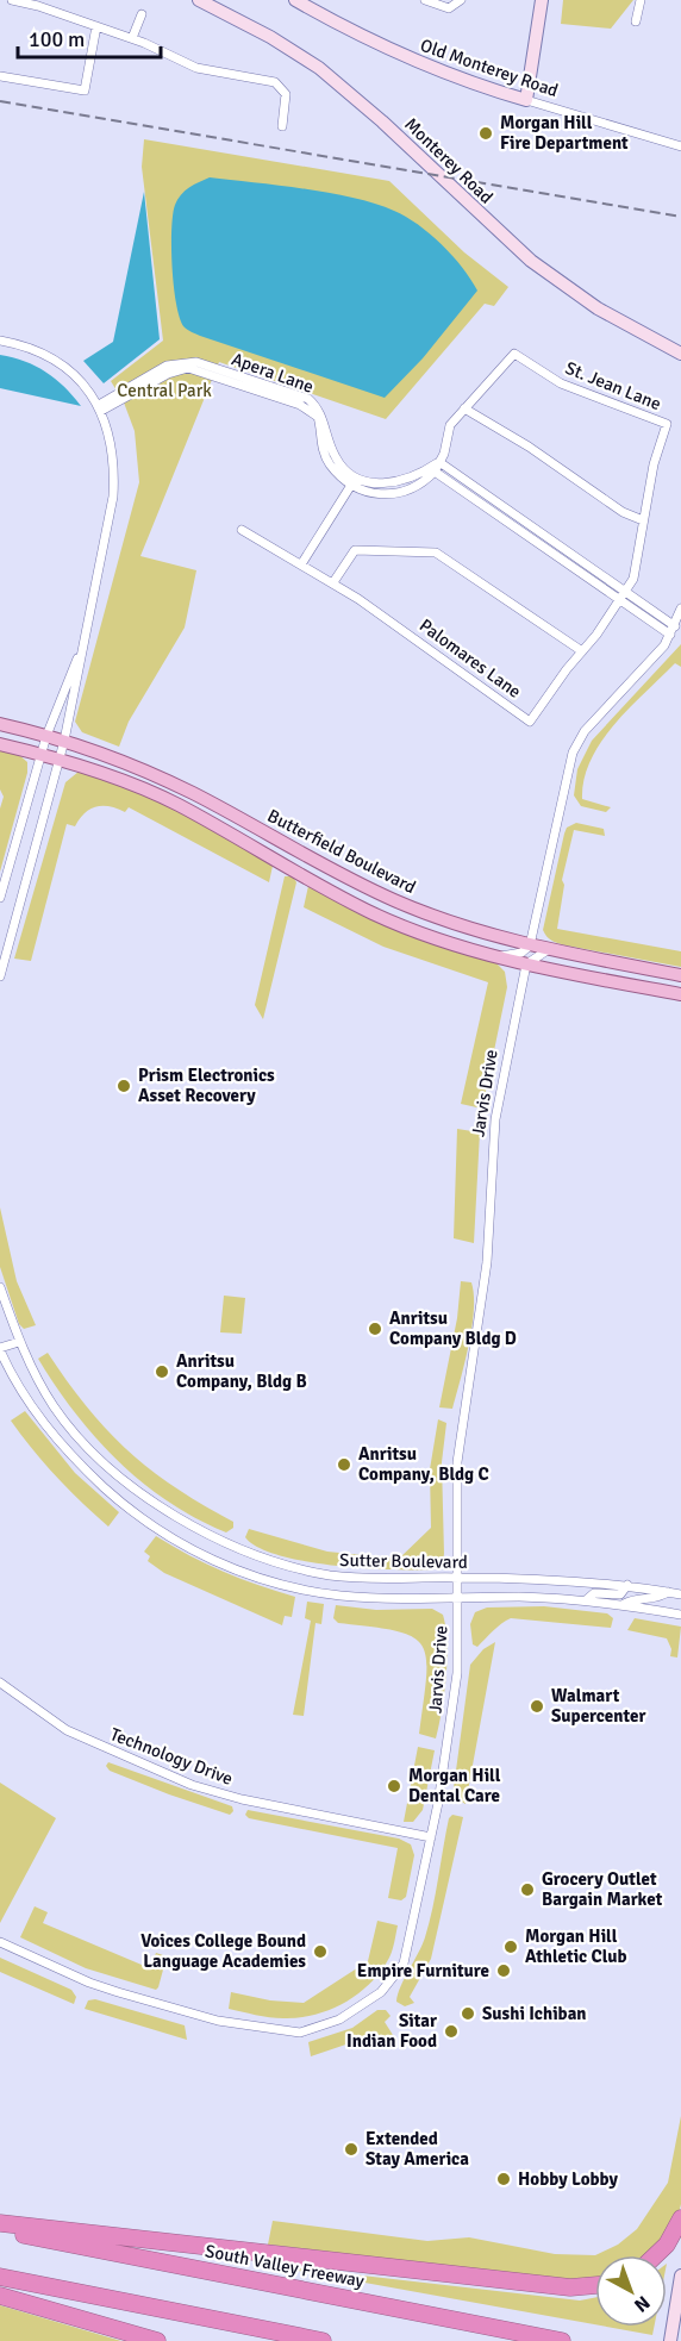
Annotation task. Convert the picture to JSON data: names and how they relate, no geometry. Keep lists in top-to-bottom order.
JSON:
{
  "streets": {
    "highway": ["South Valley Freeway"],
    "main road": ["Old Monterey Road", "Monterey Road", "Butterfield Boulevard"],
    "street": [
      "Apera Lane",
      "St. Jean Lane",
      "Palomares Lane",
      "Jarvis Drive",
      "Sutter Boulevard",
      "Technology Drive"
    ]
  },
  "crossings": [
    ["Apera Lane", "St. Jean Lane"],
    ["St. Jean Lane", "Palomares Lane"],
    ["Butterfield Boulevard", "Jarvis Drive"],
    ["Jarvis Drive", "Sutter Boulevard"],
    ["Jarvis Drive", "Technology Drive"]
  ],
  "parks": ["Central Park"],
  "places": [
    "Morgan Hill Fire Department",
    "Prism Electronics Asset Recovery",
    "Anritsu Company Bldg D",
    "Anritsu Company, Bldg B",
    "Anritsu Company, Bldg C",
    "Walmart Supercenter",
    "Morgan Hill Dental Care",
    "Grocery Outlet Bargain Market",
    "Morgan Hill Athletic Club",
    "Voices College Bound Language Academies",
    "Empire Furniture",
    "Sushi Ichiban",
    "Sitar Indian Food",
    "Extended Stay America",
    "Hobby Lobby"
  ],
  "scale_bar": "100 m",
  "north": "bottom right"
}
